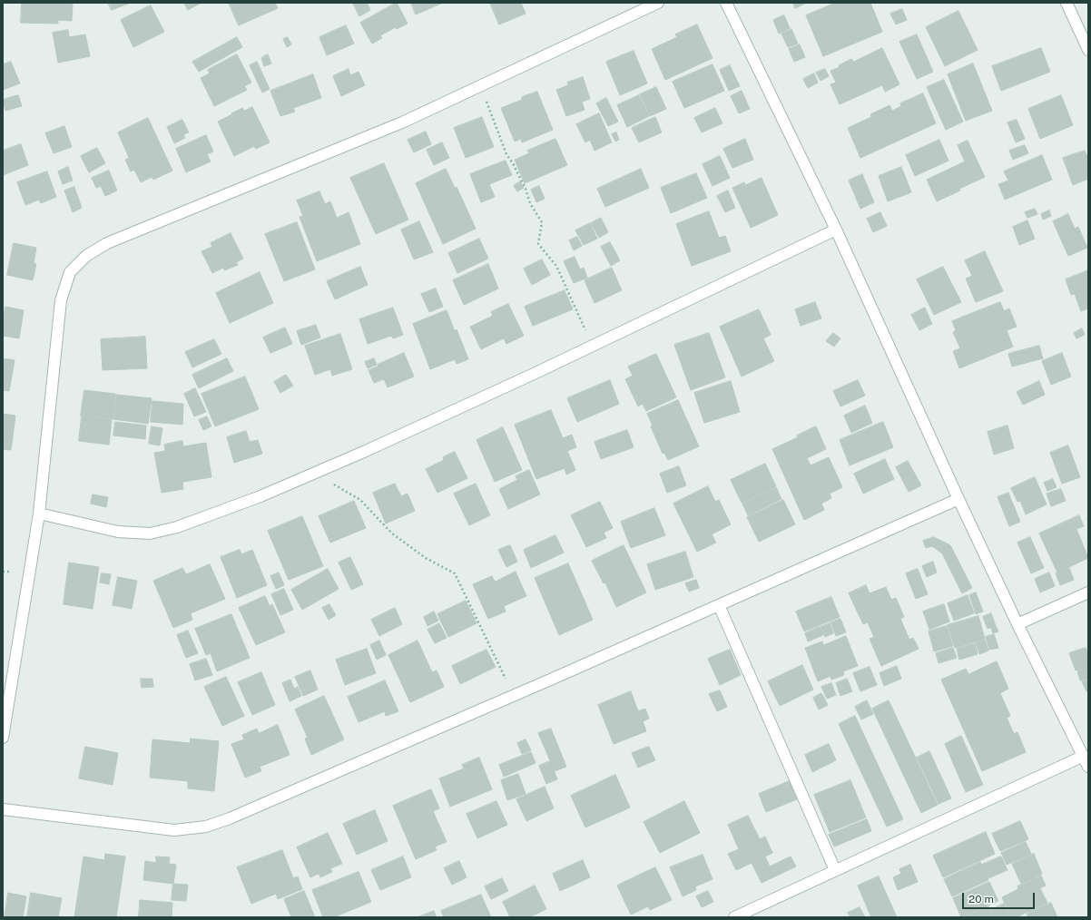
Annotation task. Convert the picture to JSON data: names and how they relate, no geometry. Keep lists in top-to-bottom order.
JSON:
{
  "scale_bar": "20 m"
}
